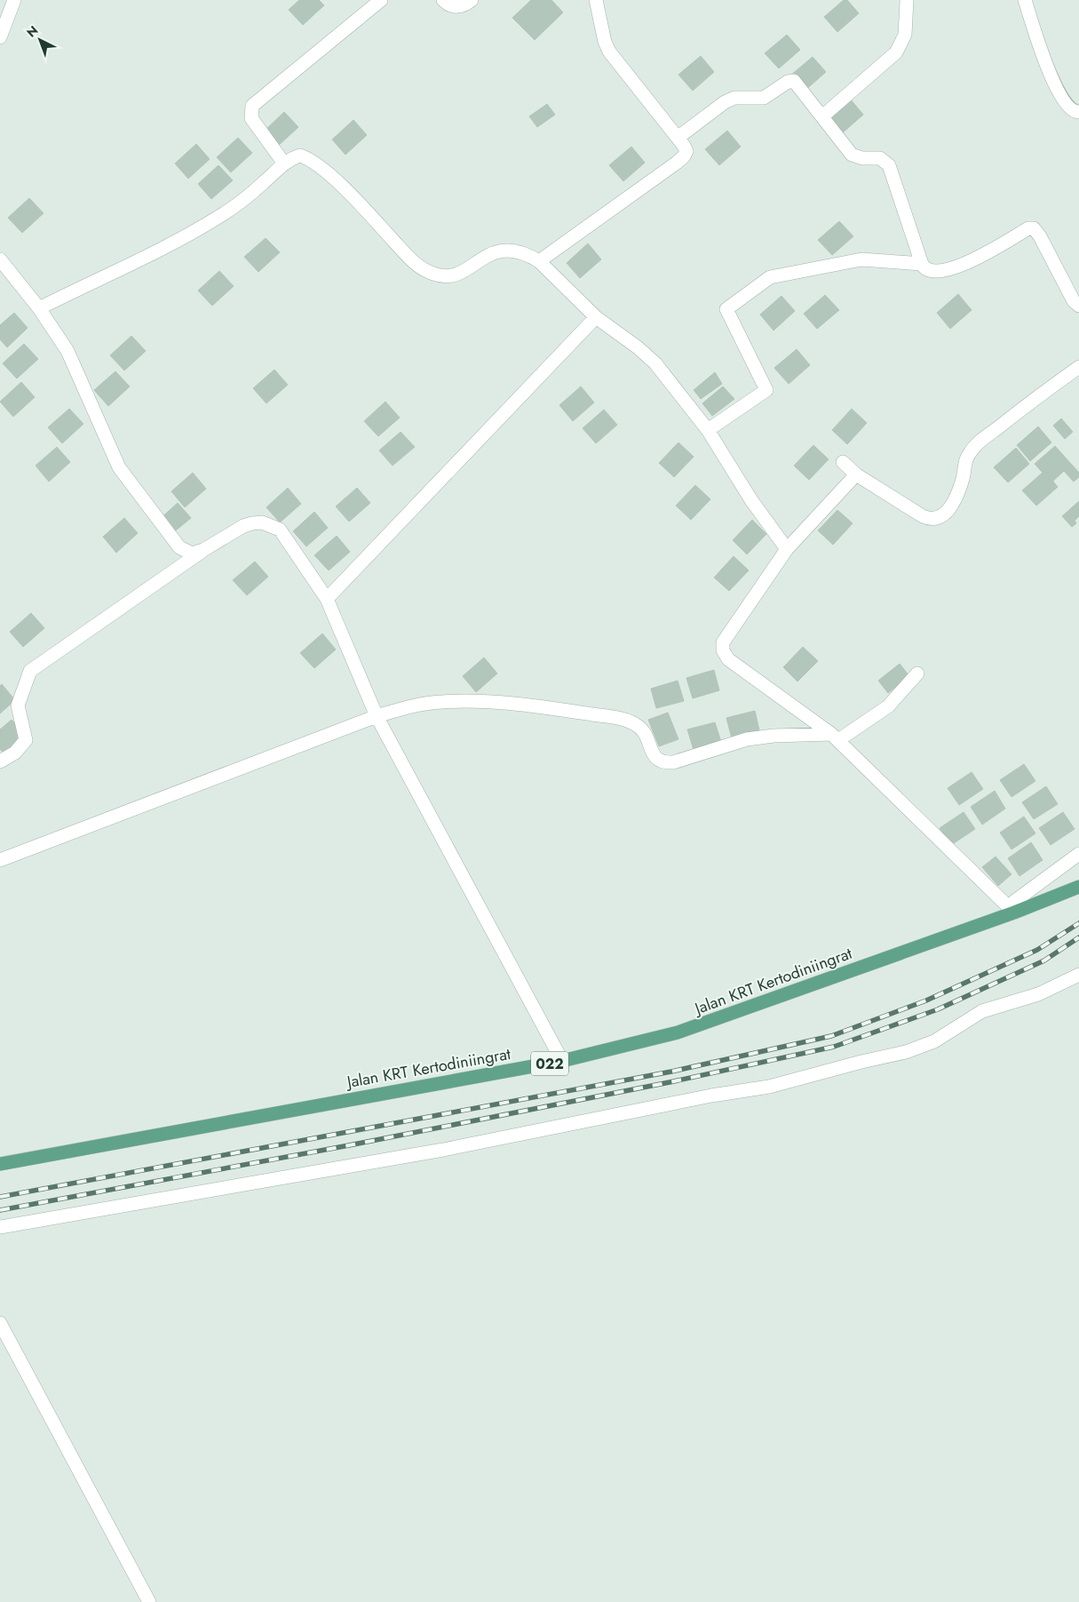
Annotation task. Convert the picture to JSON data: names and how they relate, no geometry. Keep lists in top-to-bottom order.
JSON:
{
  "streets": {
    "main road": ["Jalan KRT Kertodiniingrat", "022"]
  },
  "north": "top left"
}
